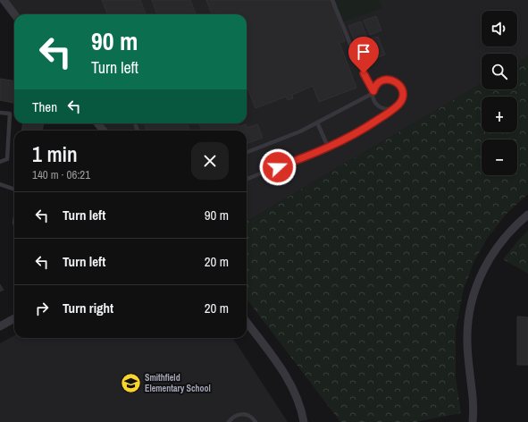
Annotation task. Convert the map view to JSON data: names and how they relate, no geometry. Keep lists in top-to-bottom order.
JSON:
{
  "places": {
    "school or university": ["Smithfield Elementary School"]
  },
  "page": {
    "map_buttons": ["+", "−"],
    "turn": ["90 m", "Turn left"],
    "then": "Then",
    "heading": ["1 min", "140 m · 06:21"],
    "list": [
      {
        "name": "Turn left",
        "value": "90 m"
      },
      {
        "name": "Turn left",
        "value": "20 m"
      },
      {
        "name": "Turn right",
        "value": "20 m"
      }
    ]
  }
}
